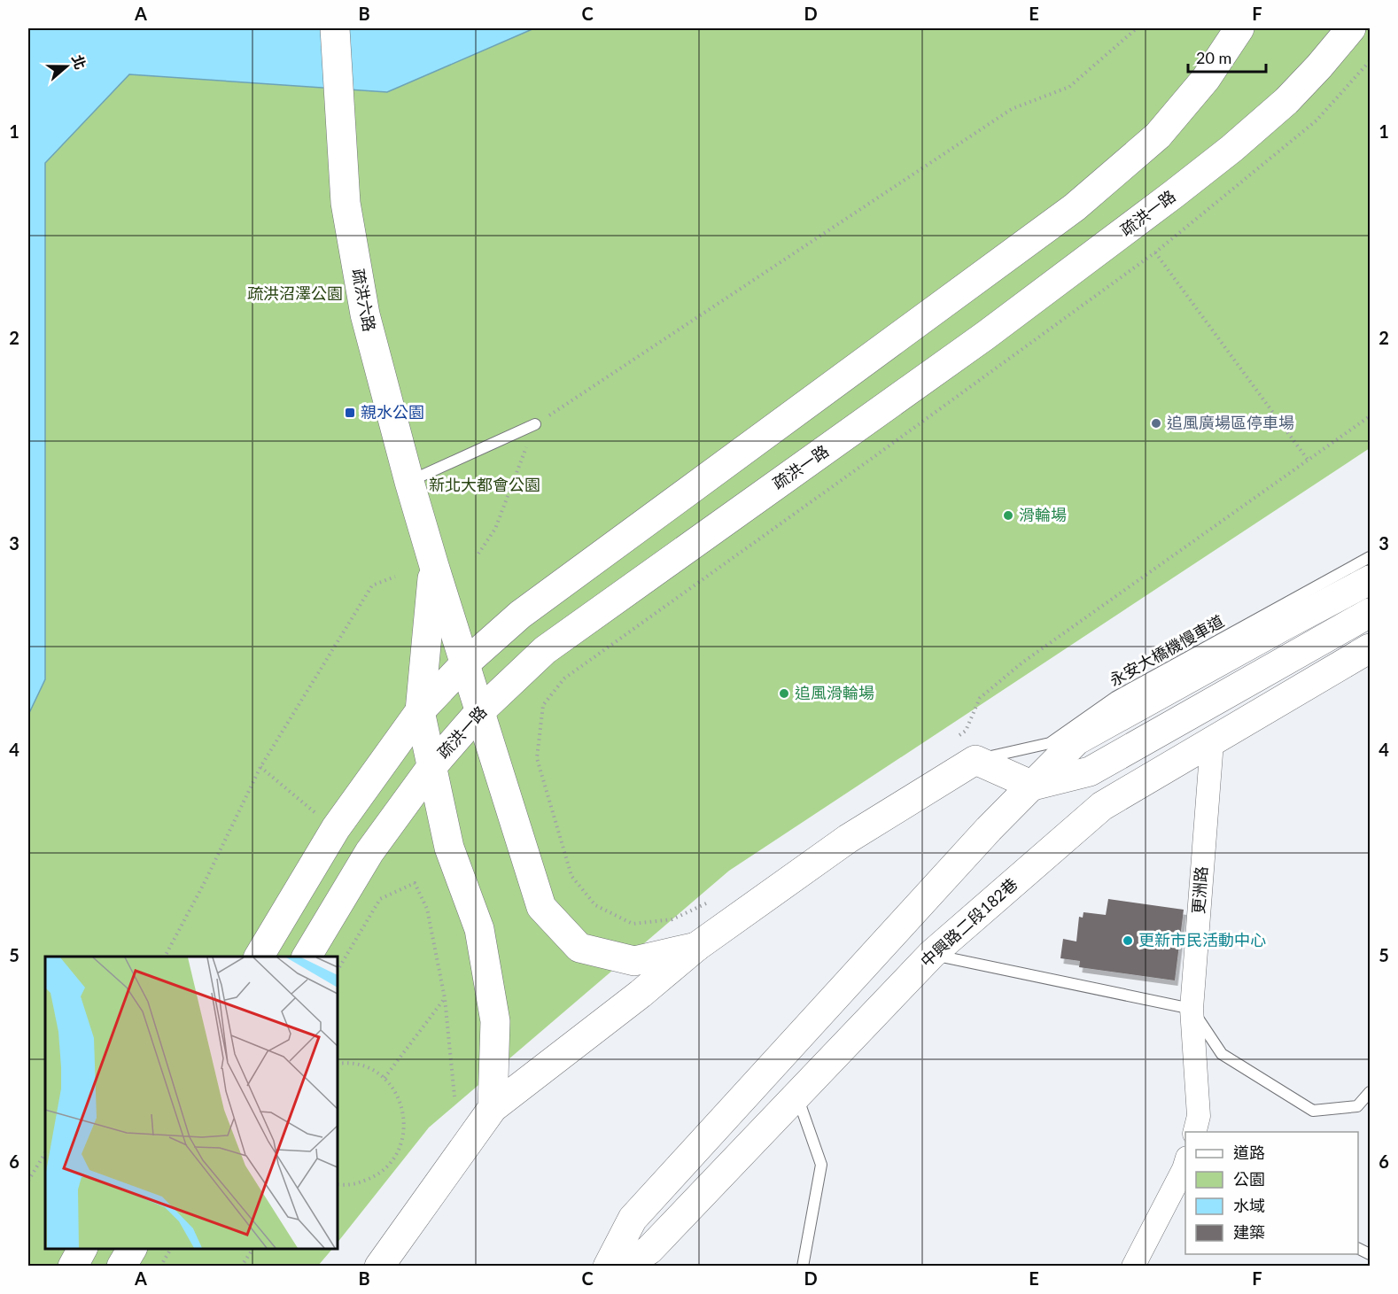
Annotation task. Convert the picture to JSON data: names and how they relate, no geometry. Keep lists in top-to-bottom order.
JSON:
{
  "streets": {
    "street": [
      "疏洪一路",
      "疏洪六路",
      "更洲路",
      "中興路二段182巷"
    ],
    "lane": ["永安大橋機慢車道"]
  },
  "crossings": [
    ["疏洪一路", "疏洪六路"],
    ["更洲路", "中興路二段182巷"]
  ],
  "parks": ["疏洪沼澤公園", "新北大都會公園"],
  "places": {
    "transit": ["親水公園"],
    "other": [
      "追風廣場區停車場",
      "滑輪場",
      "追風滑輪場",
      "更新市民活動中心"
    ]
  },
  "legend": [
    "道路",
    "公園",
    "水域",
    "建築"
  ],
  "scale_bar": "20 m",
  "north": "right",
  "grid": {
    "columns": [
      "A",
      "B",
      "C",
      "D",
      "E",
      "F"
    ],
    "rows": [
      "1",
      "2",
      "3",
      "4",
      "5",
      "6"
    ]
  }
}
